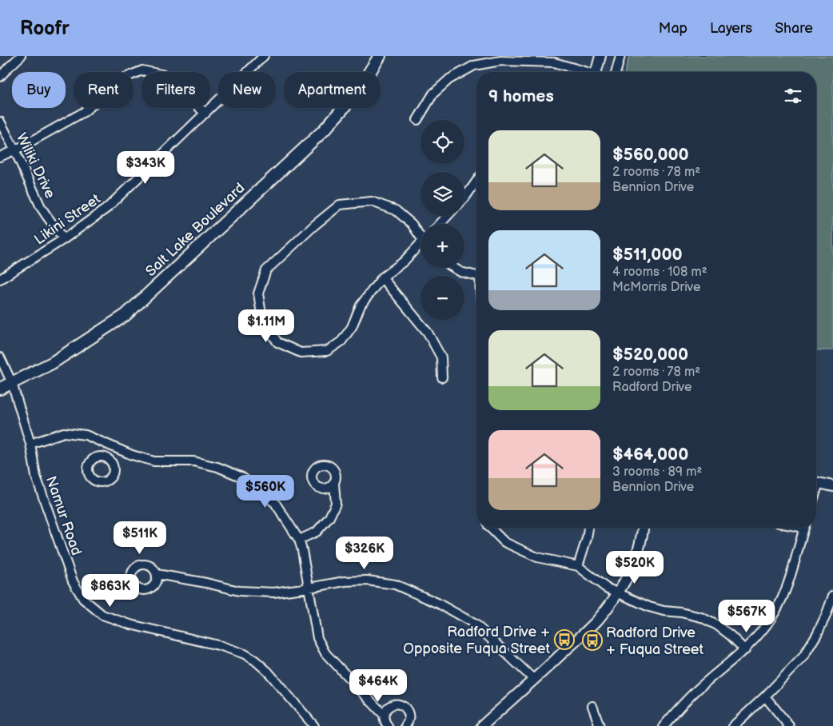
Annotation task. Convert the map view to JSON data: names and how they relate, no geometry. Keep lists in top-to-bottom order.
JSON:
{
  "streets": {
    "main road": ["Salt Lake Boulevard"],
    "street": ["Wiliki Drive", "Likini Street", "Namur Road"]
  },
  "crossings": [
    ["Wiliki Drive", "Likini Street"],
    ["Salt Lake Boulevard", "Namur Road"]
  ],
  "places": {
    "bus stop": ["Radford Drive + Opposite Fuqua Street", "Radford Drive + Fuqua Street"]
  },
  "page": {
    "header": "Roofr",
    "nav": ["Map", "Layers", "Share"],
    "chip": [
      "Buy",
      "Rent",
      "Filters",
      "New",
      "Apartment"
    ],
    "heading": "9 homes",
    "map_buttons": ["+", "−"],
    "list": [
      {
        "name": "$560,000",
        "note": "2 rooms · 78 m² · Bennion Drive"
      },
      {
        "name": "$511,000",
        "note": "4 rooms · 108 m² · McMorris Drive"
      },
      {
        "name": "$520,000",
        "note": "2 rooms · 78 m² · Radford Drive"
      },
      {
        "name": "$464,000",
        "note": "3 rooms · 89 m² · Bennion Drive"
      }
    ],
    "price": [
      "$343K",
      "$1.11M",
      "$560K",
      "$511K",
      "$326K",
      "$520K",
      "$863K",
      "$567K",
      "$464K"
    ]
  }
}
